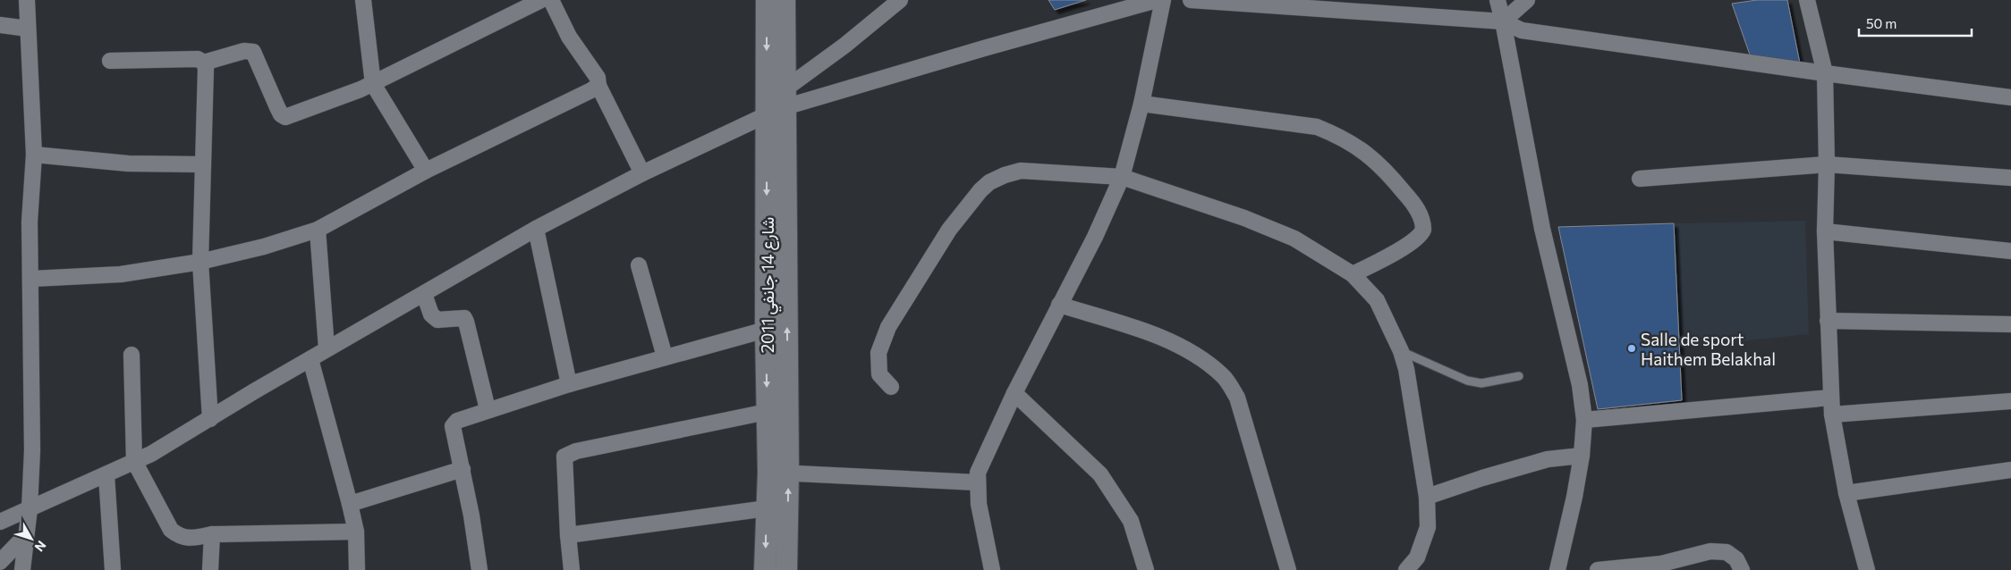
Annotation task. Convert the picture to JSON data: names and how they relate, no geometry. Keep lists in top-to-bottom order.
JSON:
{
  "streets": {
    "main road": ["شارع 14 جانفي 2011"]
  },
  "places": ["Salle de sport Haithem Belakhal"],
  "scale_bar": "50 m",
  "north": "bottom right"
}
